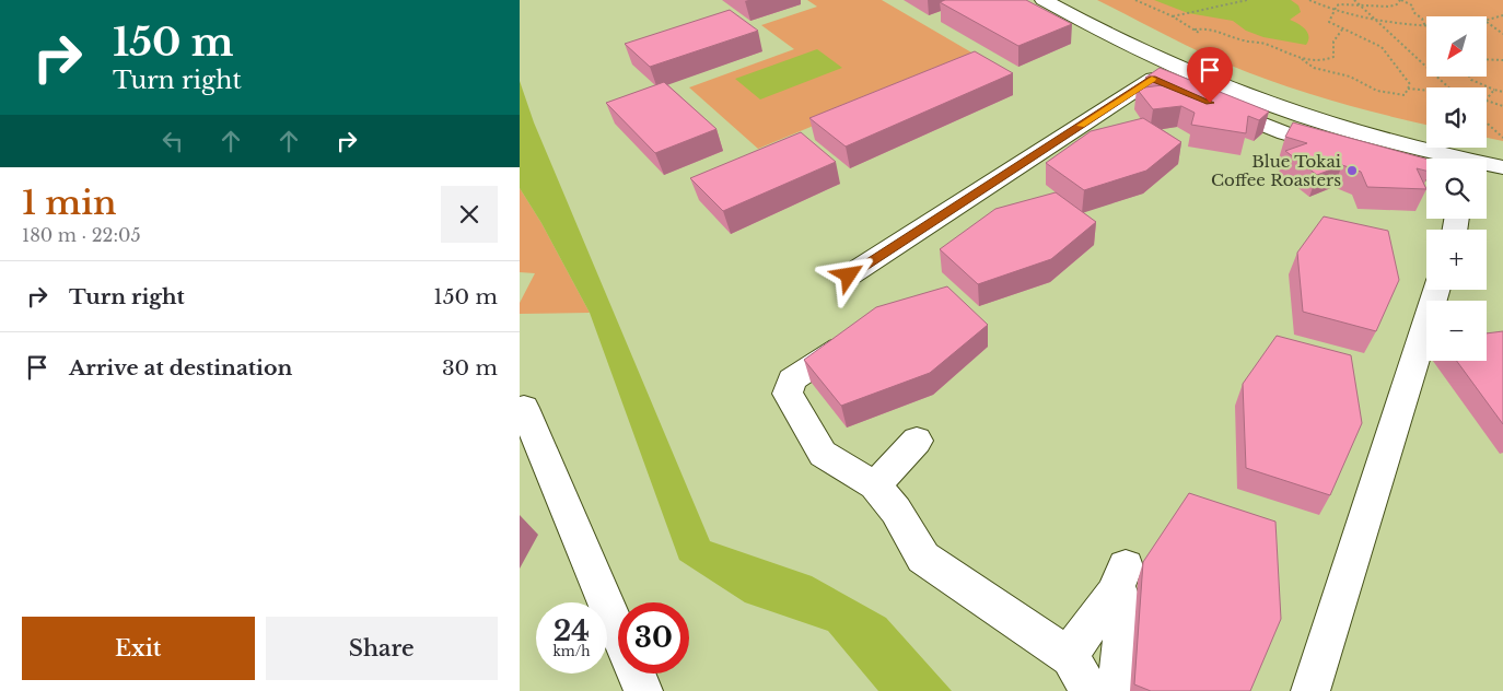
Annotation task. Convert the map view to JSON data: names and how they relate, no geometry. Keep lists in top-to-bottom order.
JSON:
{
  "places": ["Blue Tokai Coffee Roasters"],
  "north": "bottom left",
  "page": {
    "turn": ["150 m", "Turn right"],
    "map_buttons": ["+", "−"],
    "heading": ["1 min", "180 m · 22:05"],
    "list": [
      {
        "name": "Turn right",
        "value": "150 m"
      },
      {
        "name": "Arrive at destination",
        "value": "30 m"
      }
    ],
    "speed": "24 km/h",
    "limit": "30",
    "buttons": ["Exit", "Share"]
  }
}
